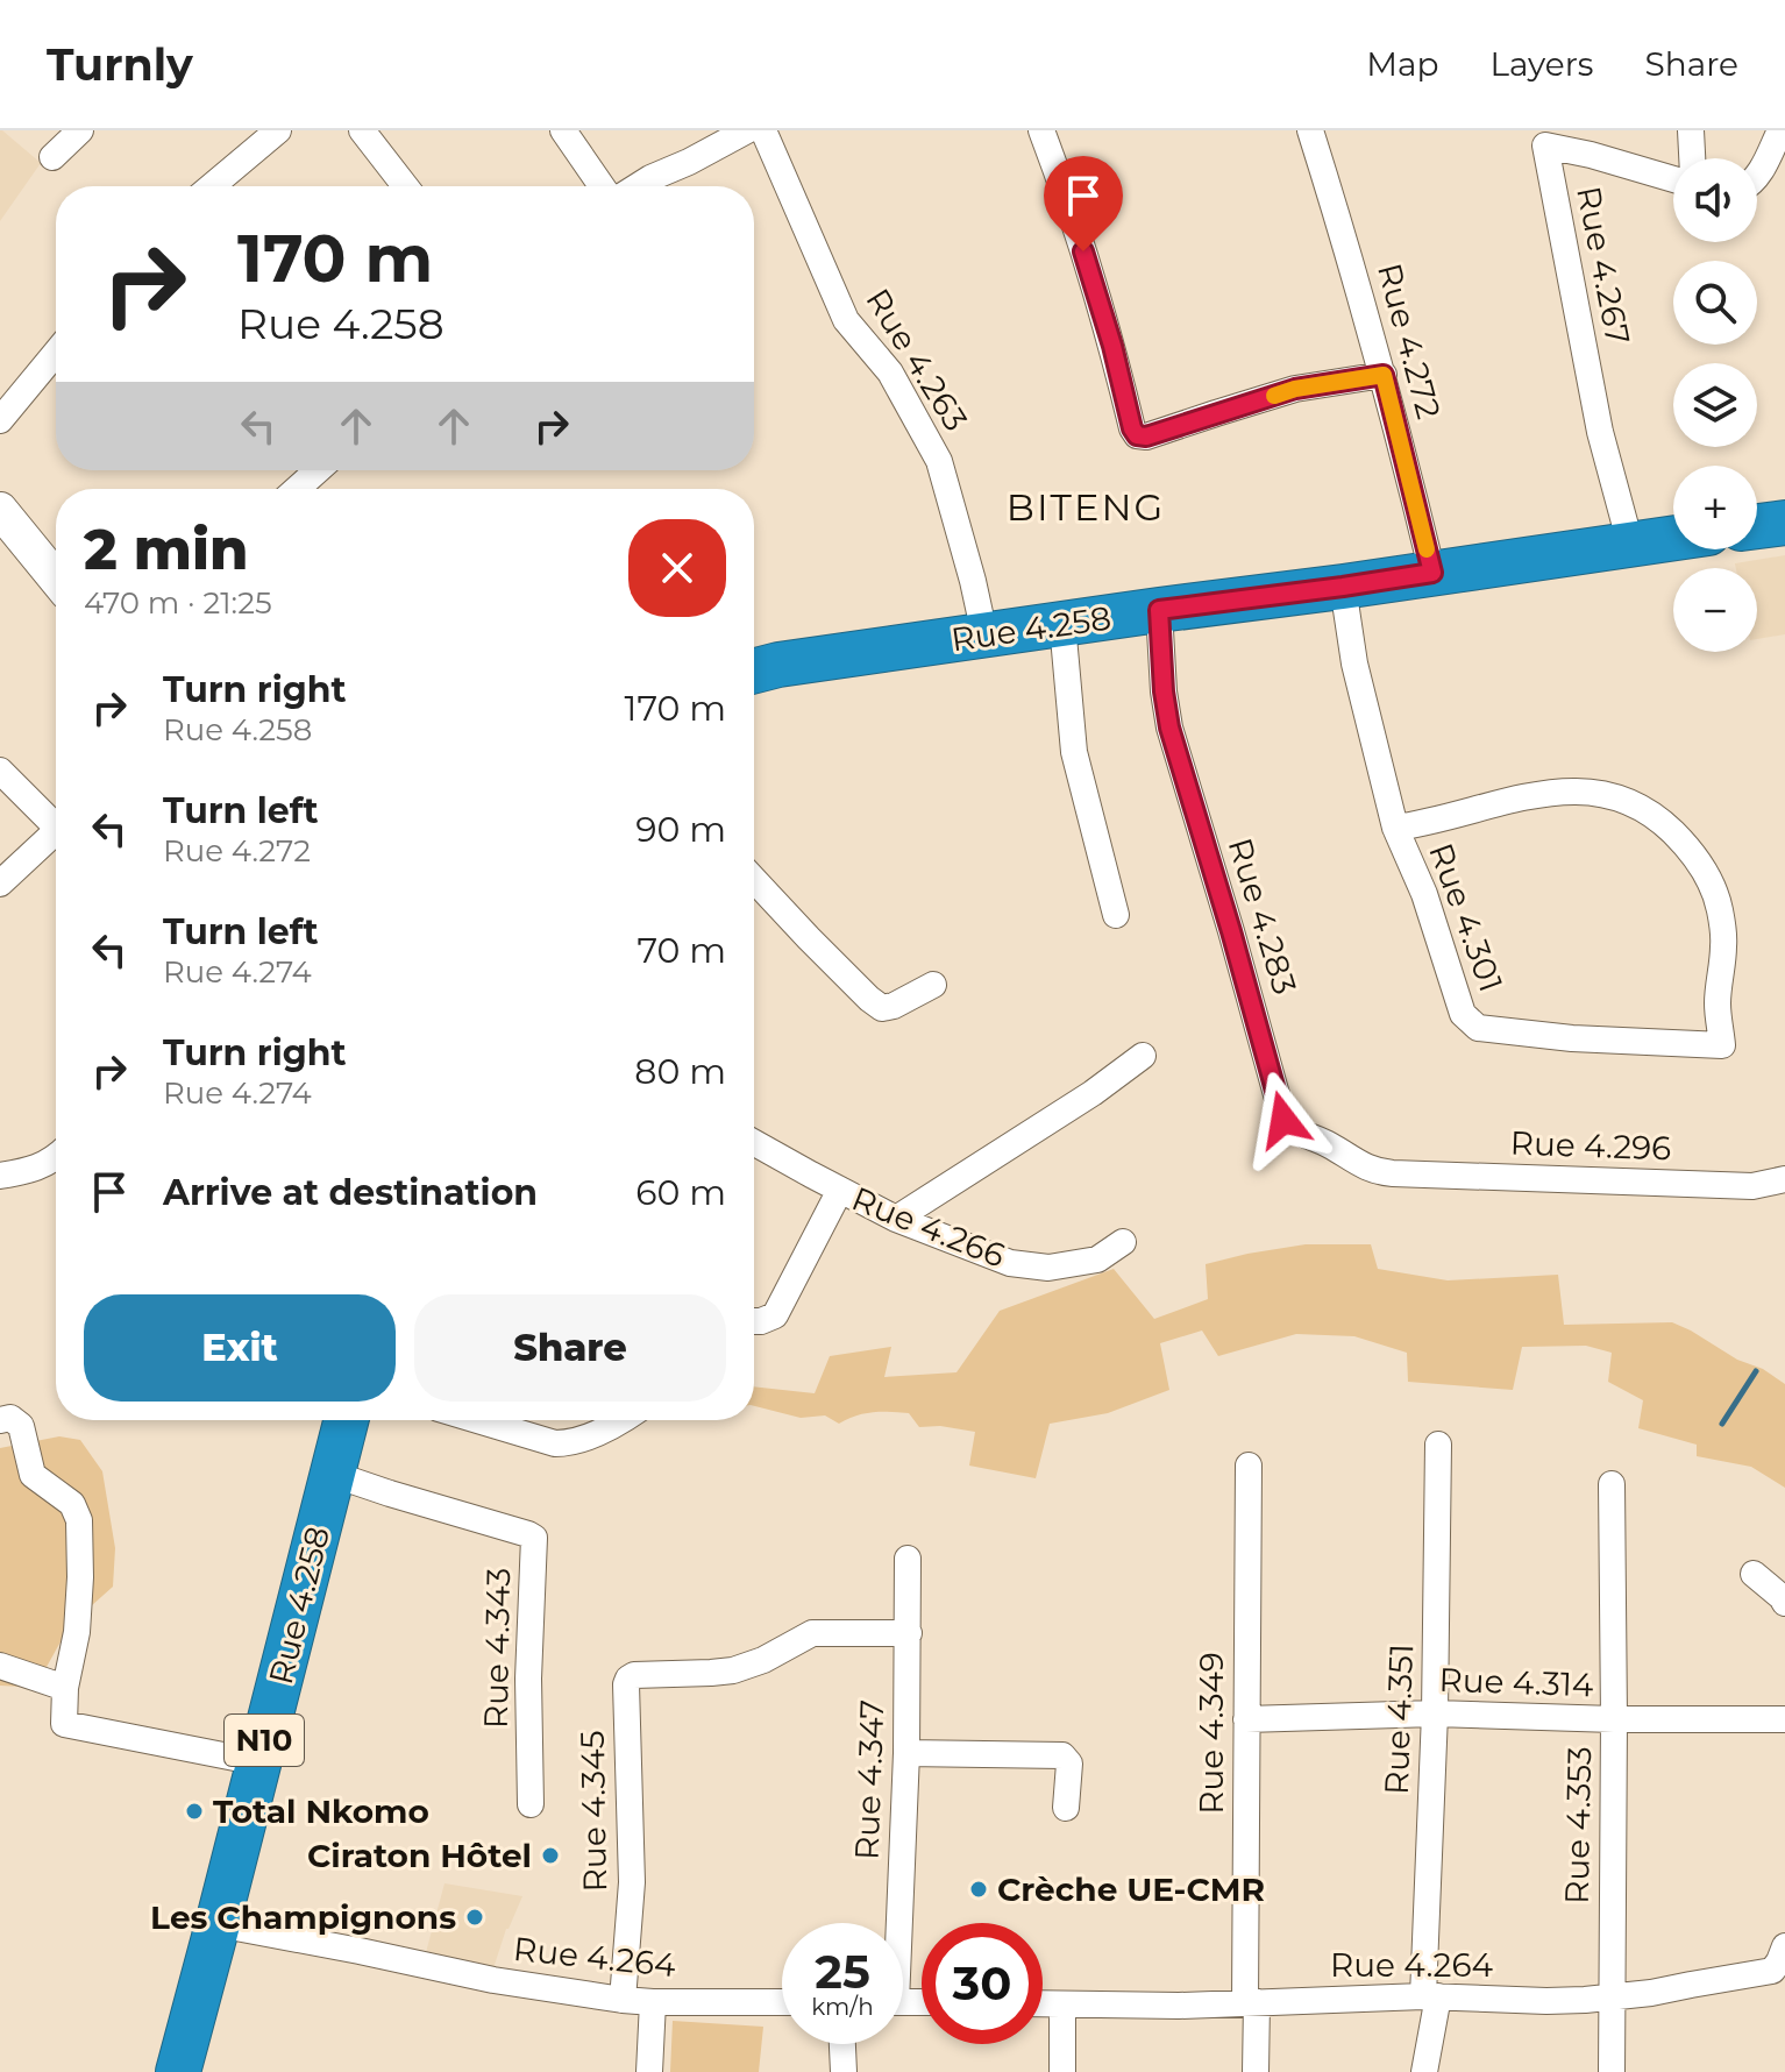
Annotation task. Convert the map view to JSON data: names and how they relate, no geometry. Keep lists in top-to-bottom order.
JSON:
{
  "streets": {
    "highway": ["Rue 4.258", "N10"],
    "street": [
      "Rue 4.267",
      "Rue 4.272",
      "Rue 4.263",
      "Rue 4.283",
      "Rue 4.301",
      "Rue 4.296",
      "Rue 4.266",
      "Rue 4.343",
      "Rue 4.314",
      "Rue 4.351",
      "Rue 4.349",
      "Rue 4.347",
      "Rue 4.345",
      "Rue 4.353",
      "Rue 4.264"
    ]
  },
  "crossings": [
    ["Rue 4.267", "Rue 4.258"],
    ["Rue 4.272", "Rue 4.258"],
    ["Rue 4.263", "Rue 4.258"],
    ["Rue 4.258", "Rue 4.283"],
    ["Rue 4.258", "Rue 4.301"],
    ["Rue 4.258", "Rue 4.343"],
    ["Rue 4.258", "Rue 4.264"],
    ["Rue 4.283", "Rue 4.296"],
    ["Rue 4.314", "Rue 4.351"],
    ["Rue 4.314", "Rue 4.349"],
    ["Rue 4.314", "Rue 4.353"],
    ["Rue 4.351", "Rue 4.264"],
    ["Rue 4.349", "Rue 4.264"],
    ["Rue 4.347", "Rue 4.345"],
    ["Rue 4.345", "Rue 4.264"],
    ["Rue 4.353", "Rue 4.264"]
  ],
  "districts": ["BITENG"],
  "places": [
    "Total Nkomo",
    "Ciraton Hôtel",
    "Crèche UE-CMR",
    "Les Champignons"
  ],
  "page": {
    "header": "Turnly",
    "nav": ["Map", "Layers", "Share"],
    "map_buttons": ["+", "−"],
    "turn": ["170 m", "Rue 4.258"],
    "heading": ["2 min", "470 m · 21:25"],
    "list": [
      {
        "name": "Turn right",
        "note": "Rue 4.258",
        "value": "170 m"
      },
      {
        "name": "Turn left",
        "note": "Rue 4.272",
        "value": "90 m"
      },
      {
        "name": "Turn left",
        "note": "Rue 4.274",
        "value": "70 m"
      },
      {
        "name": "Turn right",
        "note": "Rue 4.274",
        "value": "80 m"
      },
      {
        "name": "Arrive at destination",
        "value": "60 m"
      }
    ],
    "buttons": ["Exit", "Share"],
    "speed": "25 km/h",
    "limit": "30"
  }
}
